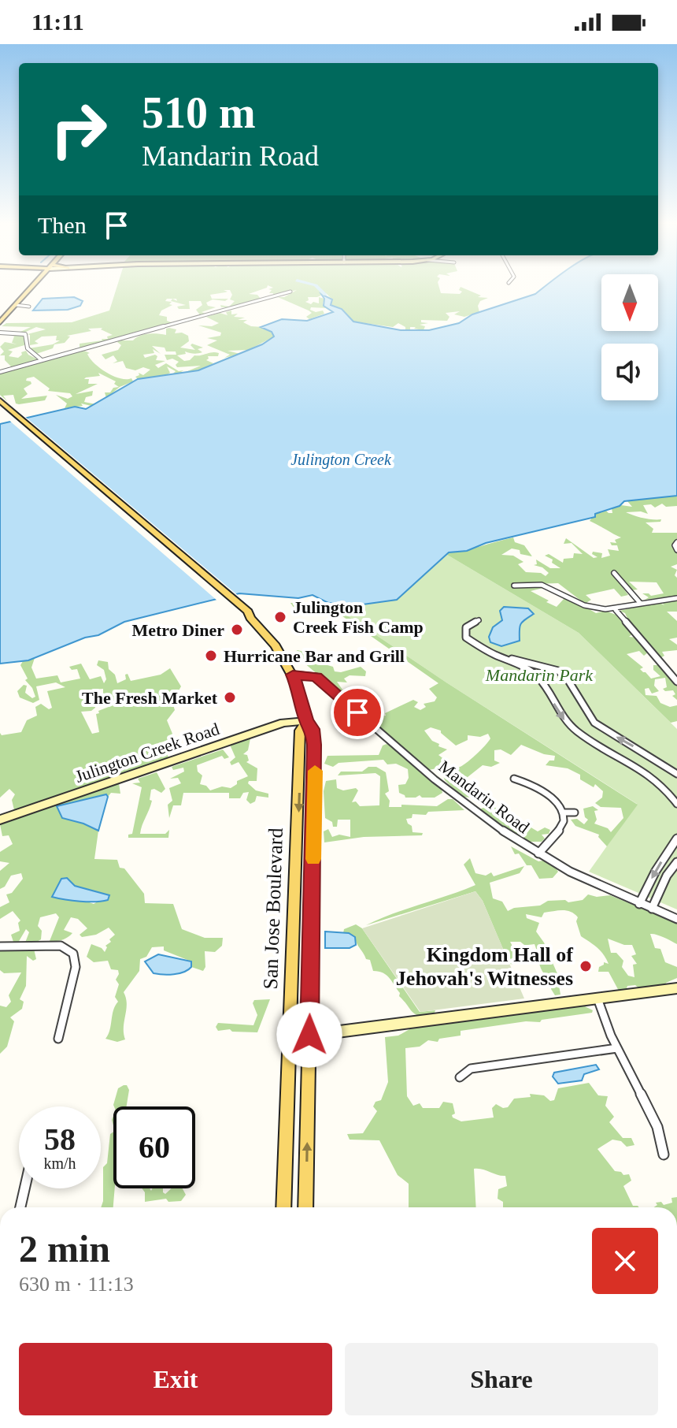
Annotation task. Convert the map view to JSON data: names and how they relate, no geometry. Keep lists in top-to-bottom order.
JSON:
{
  "streets": {
    "main road": ["San Jose Boulevard"],
    "street": ["Julington Creek Road", "Mandarin Road"]
  },
  "crossings": [
    ["Julington Creek Road", "San Jose Boulevard"],
    ["Mandarin Road", "San Jose Boulevard"]
  ],
  "water": ["Julington Creek"],
  "parks": ["Mandarin Park"],
  "places": [
    "Julington Creek Fish Camp",
    "Metro Diner",
    "Hurricane Bar and Grill",
    "The Fresh Market",
    "Kingdom Hall of Jehovah's Witnesses"
  ],
  "north": "bottom",
  "page": {
    "status": "11:11",
    "turn": ["510 m", "Mandarin Road"],
    "then": "Then",
    "speed": "58 km/h",
    "limit": "60",
    "heading": ["2 min", "630 m · 11:13"],
    "buttons": ["Exit", "Share"]
  }
}
